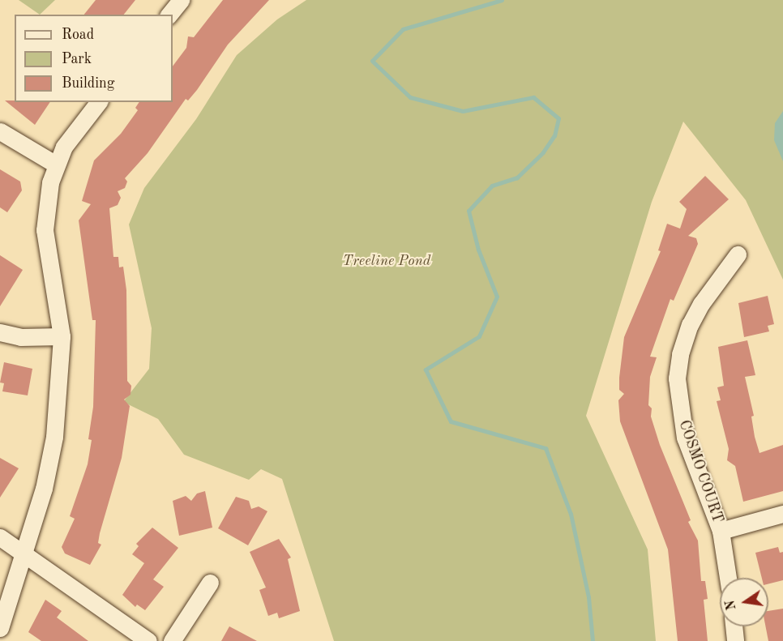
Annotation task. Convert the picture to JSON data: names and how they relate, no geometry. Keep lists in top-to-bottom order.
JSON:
{
  "streets": {
    "street": ["COSMO COURT"]
  },
  "parks": ["Treeline Pond"],
  "legend": ["Road", "Park", "Building"],
  "north": "left"
}
